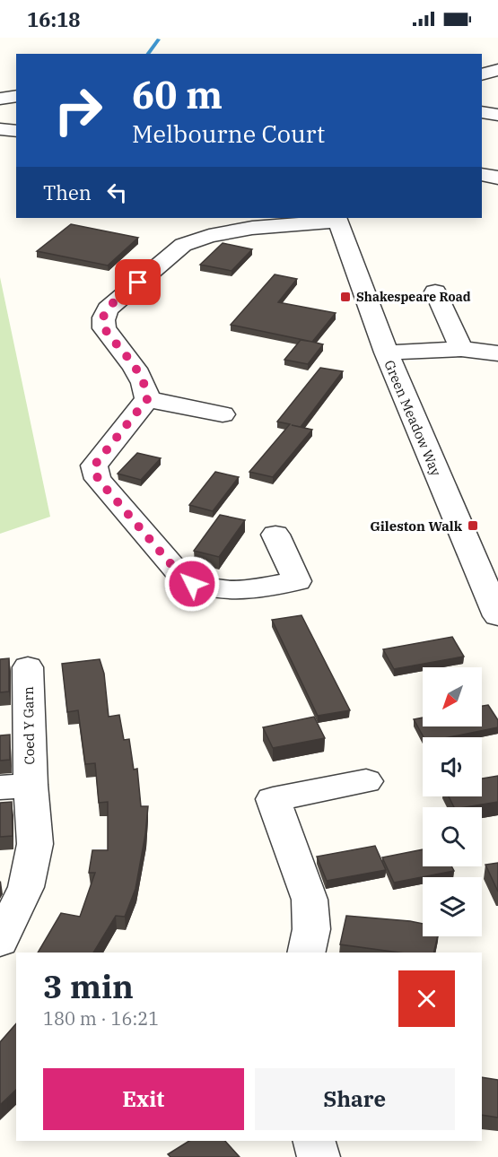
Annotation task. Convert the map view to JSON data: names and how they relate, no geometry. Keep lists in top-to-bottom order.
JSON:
{
  "streets": {
    "street": ["Green Meadow Way", "Coed Y Garn"]
  },
  "places": {
    "transit": ["Shakespeare Road", "Gileston Walk"]
  },
  "north": "bottom left",
  "page": {
    "status": "16:18",
    "turn": ["60 m", "Melbourne Court"],
    "then": "Then",
    "heading": ["3 min", "180 m · 16:21"],
    "buttons": ["Exit", "Share"]
  }
}
